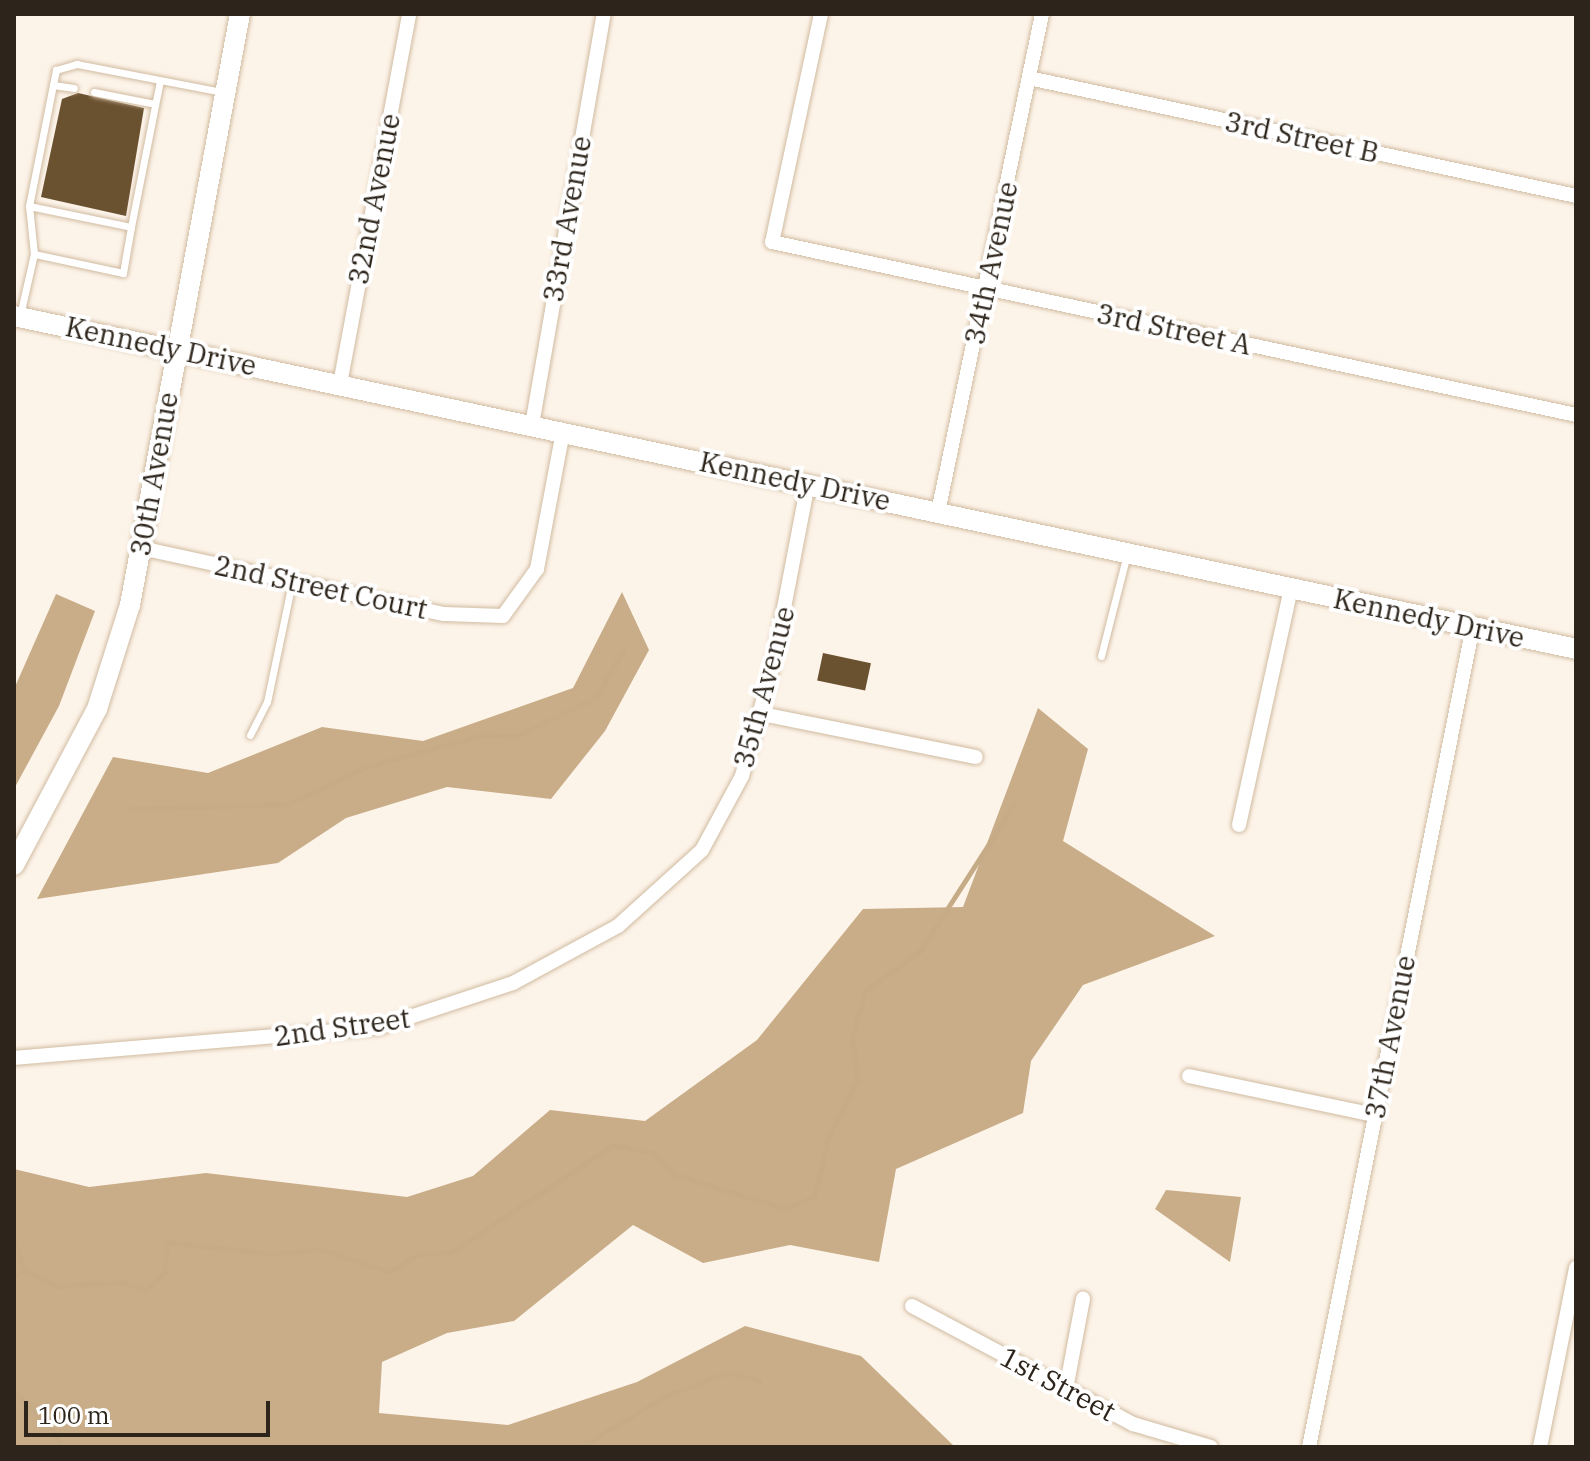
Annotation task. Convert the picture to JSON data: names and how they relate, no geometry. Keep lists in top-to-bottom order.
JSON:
{
  "streets": {
    "street": [
      "3rd Street B",
      "32nd Avenue",
      "33rd Avenue",
      "34th Avenue",
      "3rd Street A",
      "Kennedy Drive",
      "30th Avenue",
      "2nd Street Court",
      "35th Avenue",
      "2nd Street",
      "37th Avenue",
      "1st Street"
    ]
  },
  "crossings": [
    ["3rd Street B", "34th Avenue"],
    ["32nd Avenue", "Kennedy Drive"],
    ["33rd Avenue", "Kennedy Drive"],
    ["34th Avenue", "3rd Street A"],
    ["34th Avenue", "Kennedy Drive"],
    ["Kennedy Drive", "30th Avenue"],
    ["Kennedy Drive", "2nd Street Court"],
    ["Kennedy Drive", "35th Avenue"],
    ["Kennedy Drive", "37th Avenue"],
    ["30th Avenue", "2nd Street Court"],
    ["35th Avenue", "2nd Street"]
  ],
  "scale_bar": "100 m"
}
